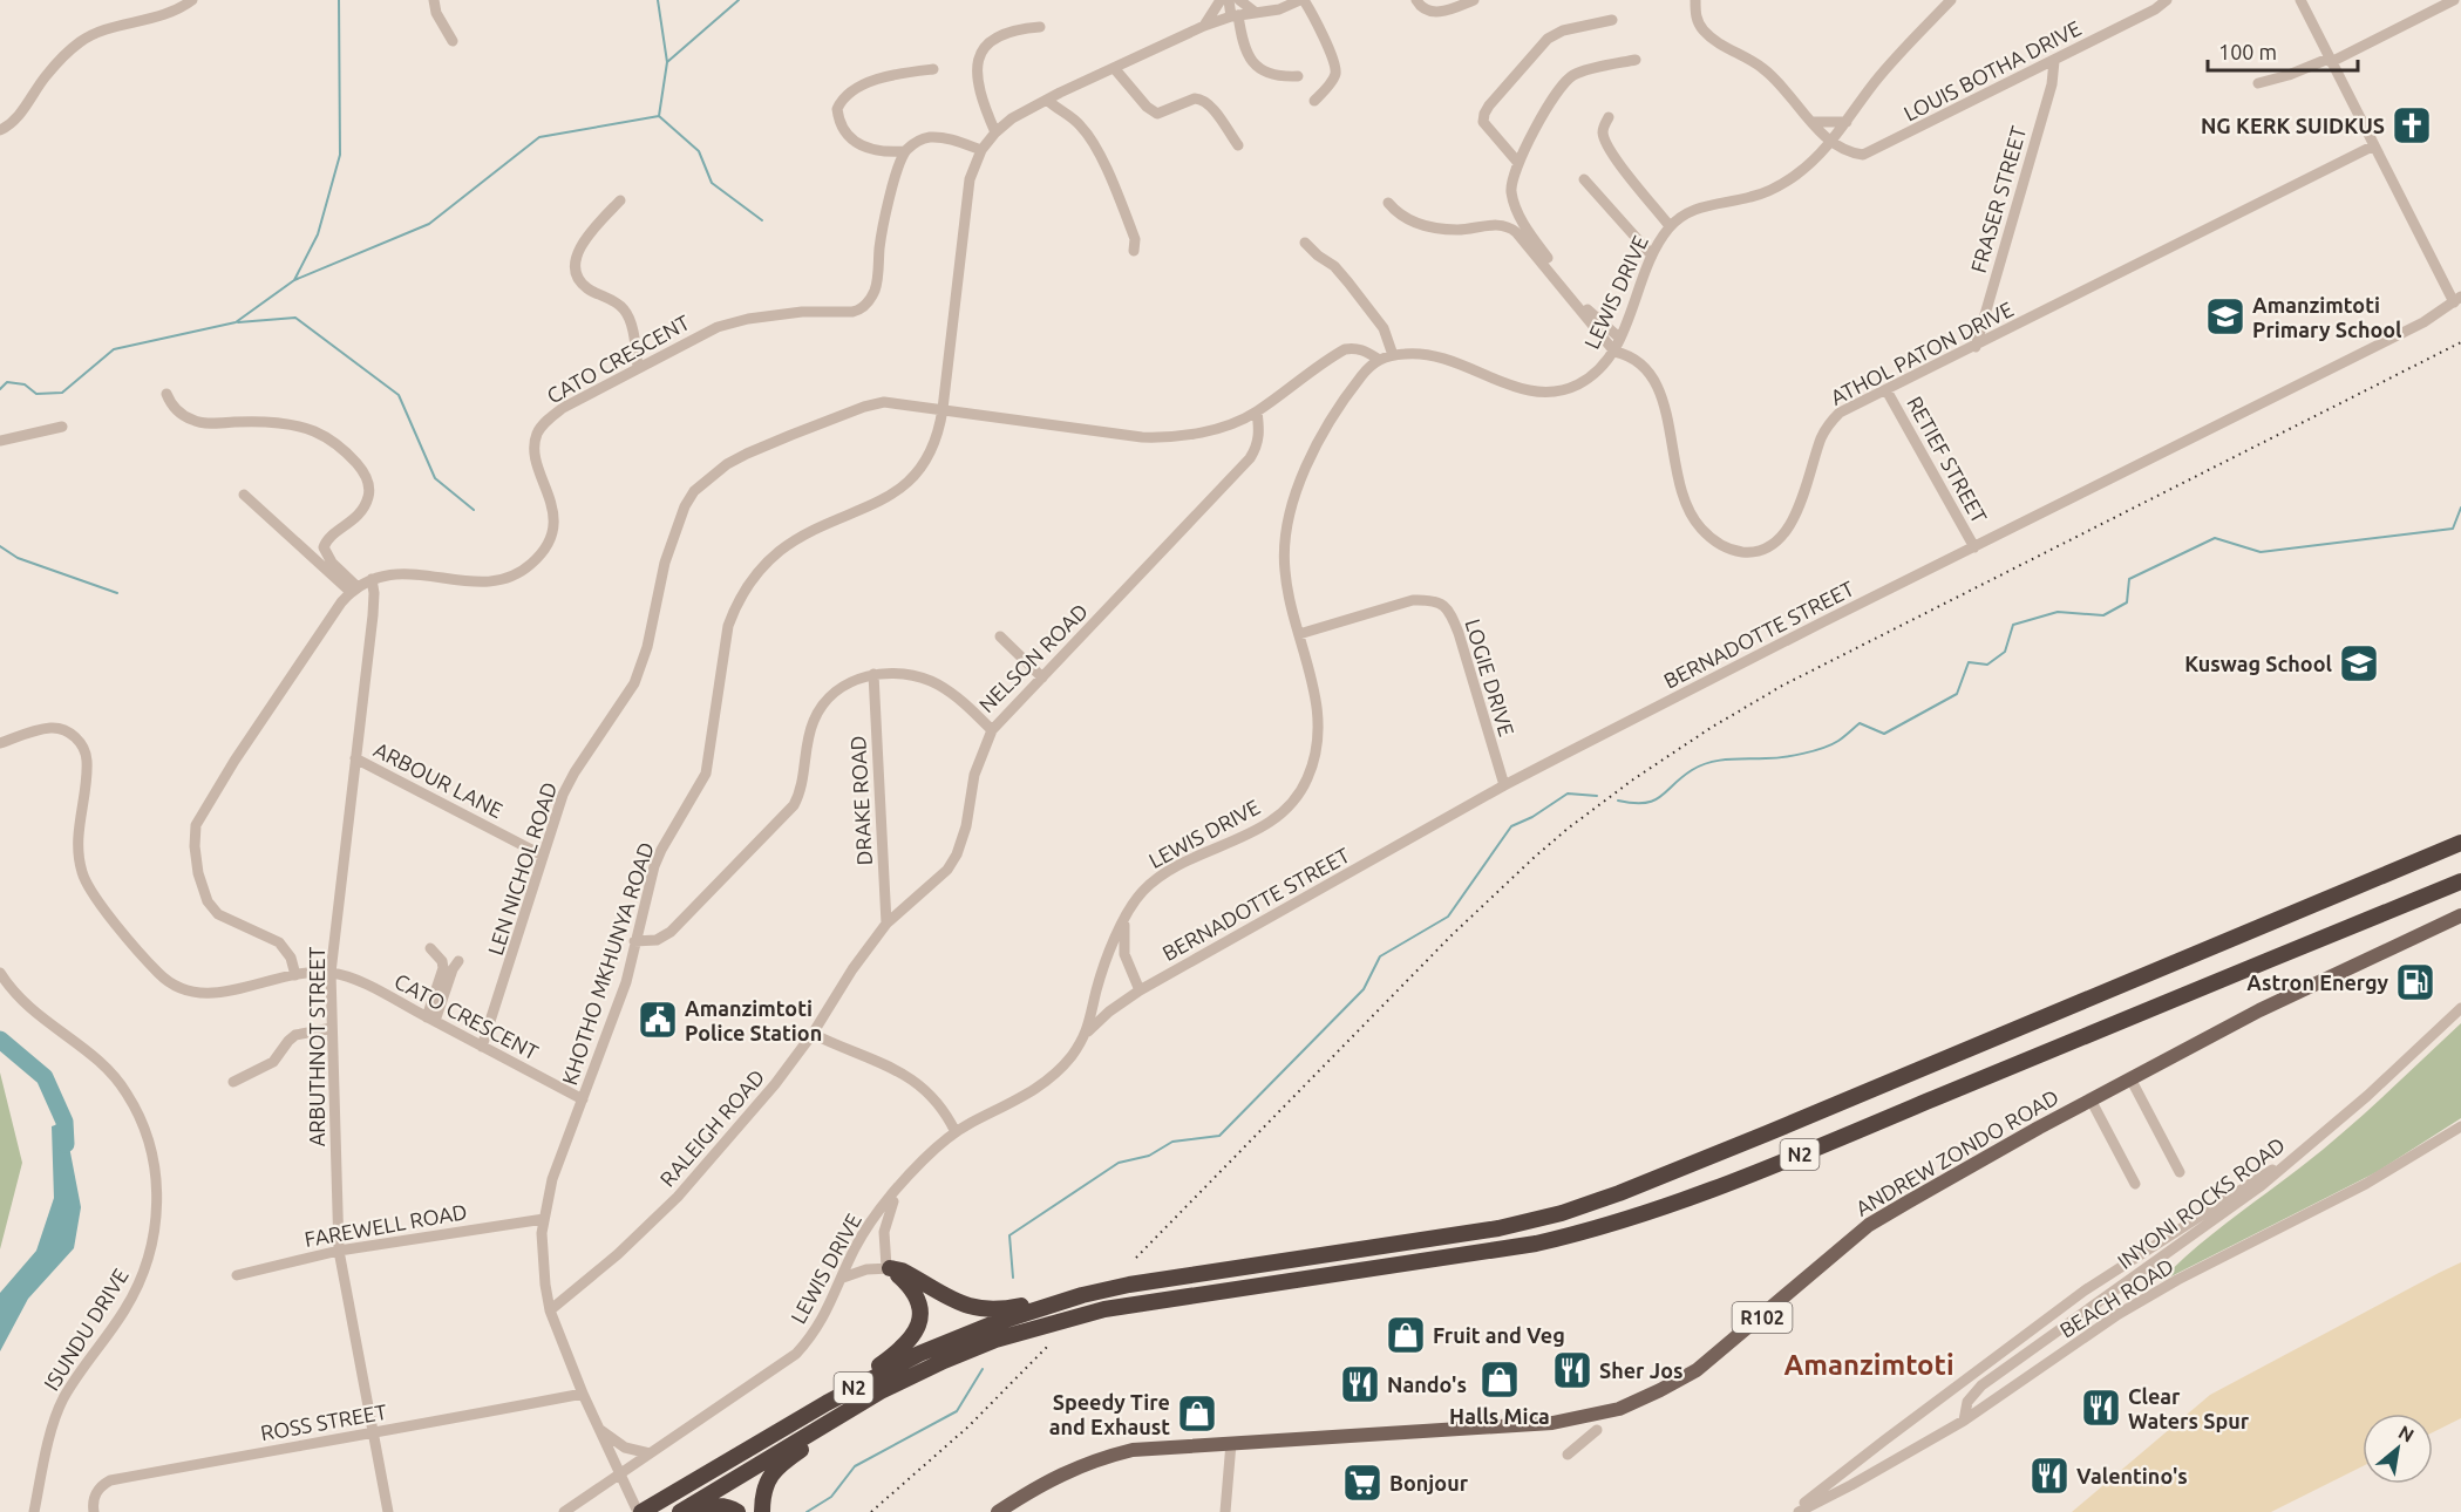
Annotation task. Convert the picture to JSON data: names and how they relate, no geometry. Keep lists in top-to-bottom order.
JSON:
{
  "streets": {
    "highway": ["N2"],
    "main road": ["ANDREW ZONDO ROAD", "R102"],
    "street": [
      "LOUIS BOTHA DRIVE",
      "FRASER STREET",
      "LEWIS DRIVE",
      "ATHOL PATON DRIVE",
      "CATO CRESCENT",
      "RETIEF STREET",
      "BERNADOTTE STREET",
      "NELSON ROAD",
      "LOGIE DRIVE",
      "ARBOUR LANE",
      "DRAKE ROAD",
      "LEN NICHOL ROAD",
      "KHOTHO MKHUNYA ROAD",
      "ARBUTHNOT STREET",
      "RALEIGH ROAD",
      "INYONI ROCKS ROAD",
      "FAREWELL ROAD",
      "BEACH ROAD",
      "ISUNDU DRIVE",
      "ROSS STREET"
    ]
  },
  "crossings": [
    ["LOUIS BOTHA DRIVE", "FRASER STREET"],
    ["LOUIS BOTHA DRIVE", "LEWIS DRIVE"],
    ["FRASER STREET", "ATHOL PATON DRIVE"],
    ["LEWIS DRIVE", "ATHOL PATON DRIVE"],
    ["LEWIS DRIVE", "BERNADOTTE STREET"],
    ["LEWIS DRIVE", "LOGIE DRIVE"],
    ["LEWIS DRIVE", "LEN NICHOL ROAD"],
    ["LEWIS DRIVE", "KHOTHO MKHUNYA ROAD"],
    ["ATHOL PATON DRIVE", "RETIEF STREET"],
    ["CATO CRESCENT", "LEN NICHOL ROAD"],
    ["CATO CRESCENT", "KHOTHO MKHUNYA ROAD"],
    ["CATO CRESCENT", "ARBUTHNOT STREET"],
    ["RETIEF STREET", "BERNADOTTE STREET"],
    ["BERNADOTTE STREET", "LOGIE DRIVE"],
    ["NELSON ROAD", "DRAKE ROAD"],
    ["NELSON ROAD", "LEN NICHOL ROAD"],
    ["NELSON ROAD", "KHOTHO MKHUNYA ROAD"],
    ["NELSON ROAD", "RALEIGH ROAD"],
    ["ARBOUR LANE", "LEN NICHOL ROAD"],
    ["ARBOUR LANE", "ARBUTHNOT STREET"],
    ["DRAKE ROAD", "RALEIGH ROAD"],
    ["LEN NICHOL ROAD", "KHOTHO MKHUNYA ROAD"],
    ["KHOTHO MKHUNYA ROAD", "RALEIGH ROAD"],
    ["KHOTHO MKHUNYA ROAD", "N2"],
    ["KHOTHO MKHUNYA ROAD", "FAREWELL ROAD"],
    ["KHOTHO MKHUNYA ROAD", "ROSS STREET"],
    ["ARBUTHNOT STREET", "FAREWELL ROAD"],
    ["ARBUTHNOT STREET", "ROSS STREET"],
    ["INYONI ROCKS ROAD", "BEACH ROAD"]
  ],
  "districts": ["Amanzimtoti"],
  "places": {
    "church": ["NG KERK SUIDKUS"],
    "school or university": ["Amanzimtoti Primary School", "Kuswag School"],
    "fuel station": ["Astron Energy"],
    "public building": ["Amanzimtoti Police Station"],
    "shop": ["Fruit and Veg", "Halls Mica", "Speedy Tire and Exhaust"],
    "restaurant": [
      "Sher Jos",
      "Nando's",
      "Clear Waters Spur",
      "Valentino's"
    ],
    "supermarket": ["Bonjour"]
  },
  "scale_bar": "100 m",
  "north": "top right"
}
